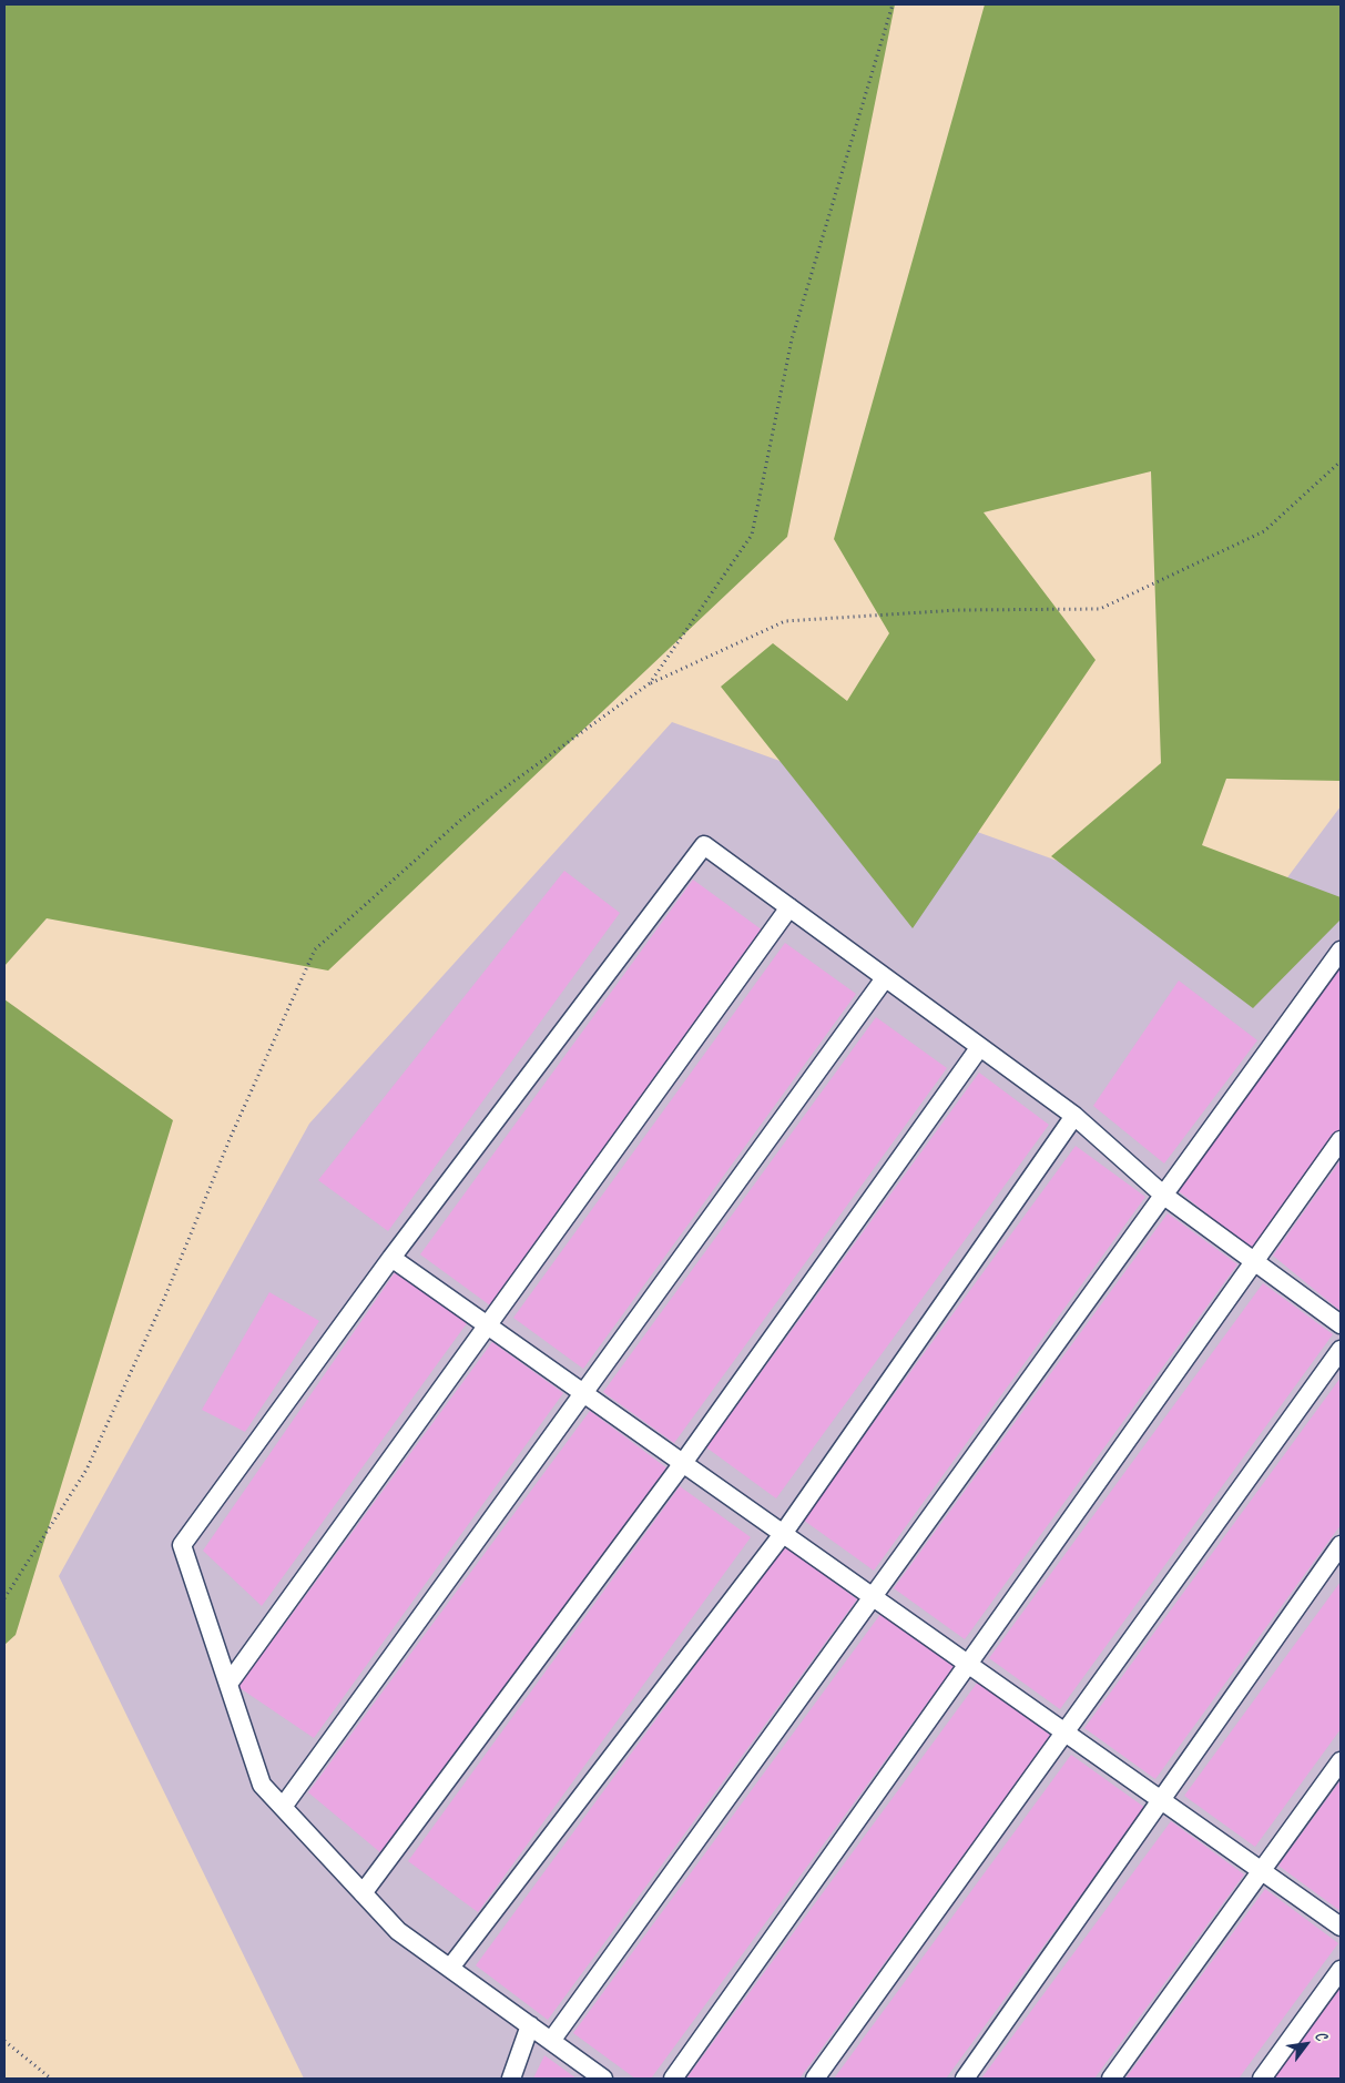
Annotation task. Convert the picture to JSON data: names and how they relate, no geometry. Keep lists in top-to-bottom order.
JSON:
{
  "north": "top right"
}
